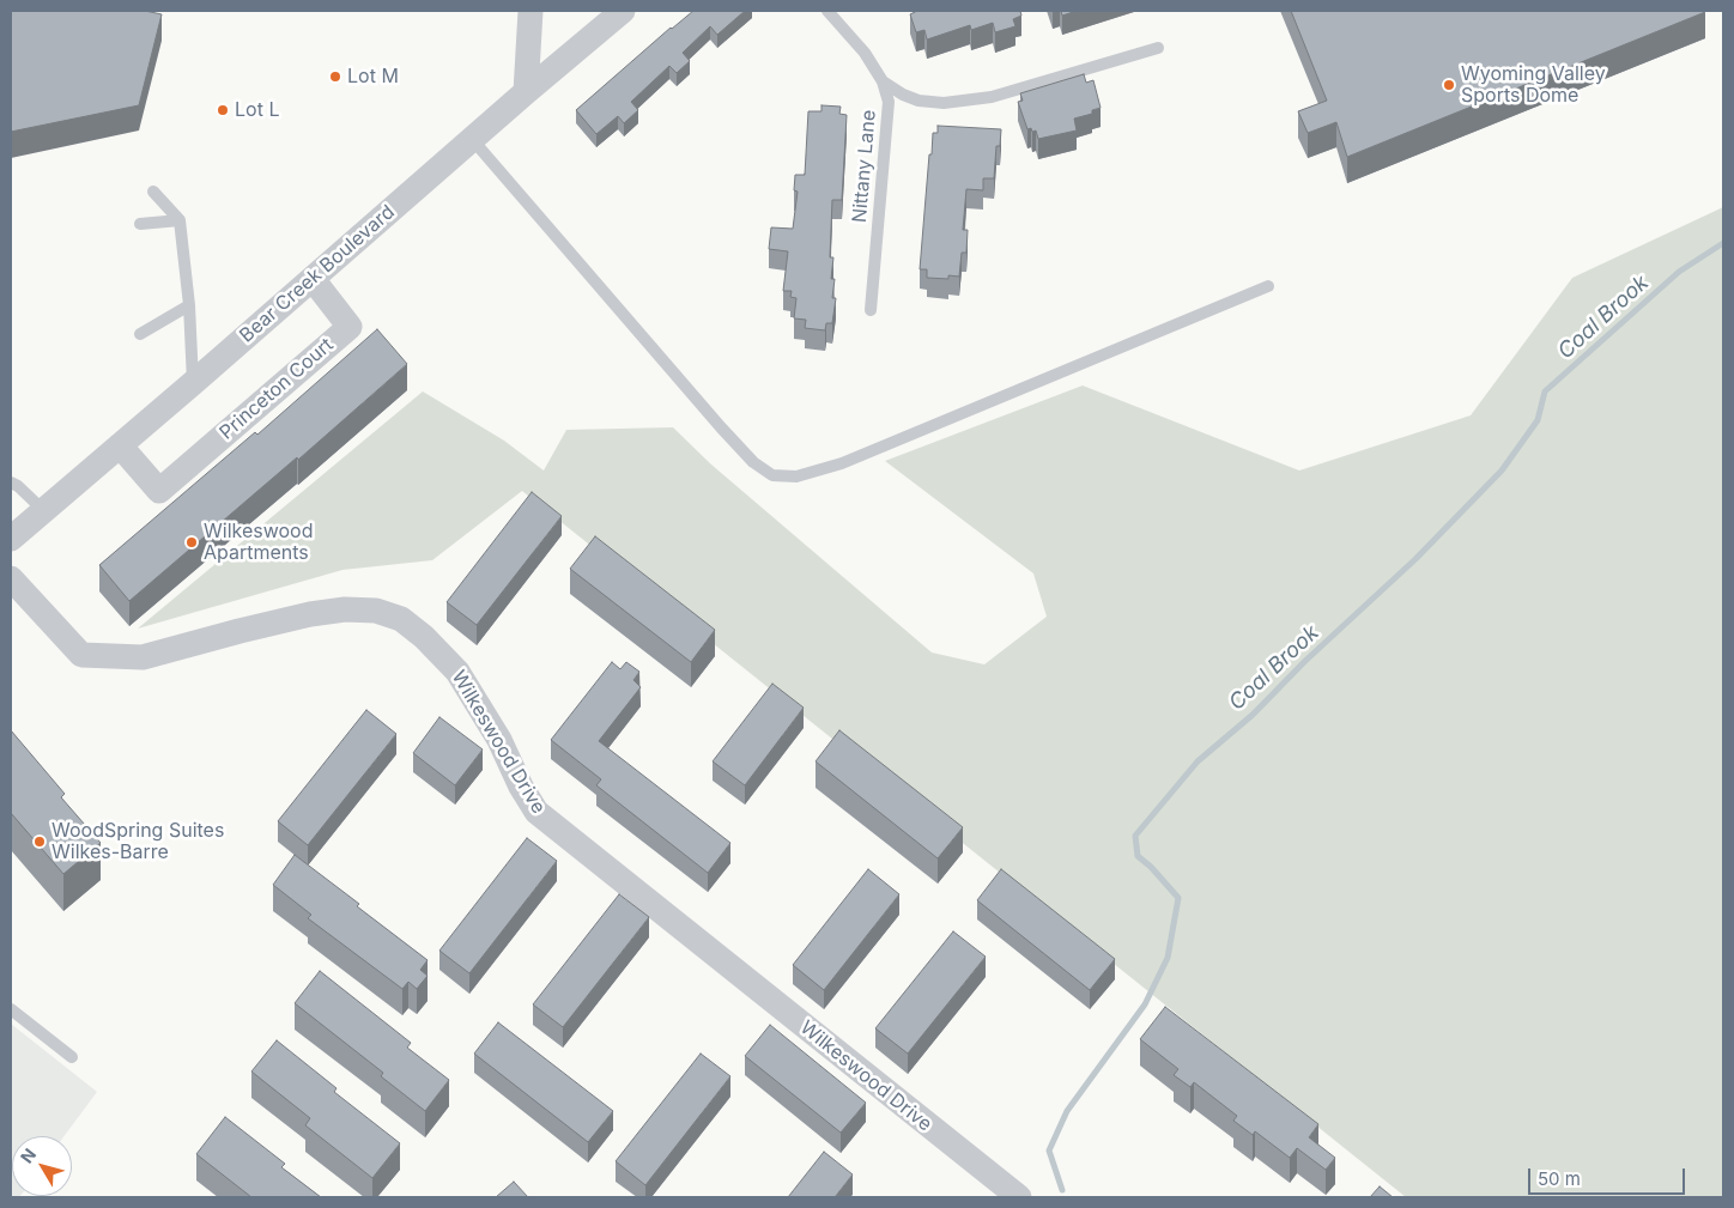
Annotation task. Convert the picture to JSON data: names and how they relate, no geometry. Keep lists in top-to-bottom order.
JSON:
{
  "streets": {
    "street": ["Bear Creek Boulevard", "Princeton Court", "Wilkeswood Drive"],
    "lane": ["Nittany Lane"]
  },
  "crossings": [
    ["Bear Creek Boulevard", "Princeton Court"]
  ],
  "water": ["Coal Brook"],
  "places": [
    "Lot M",
    "Wyoming Valley Sports Dome",
    "Lot L",
    "Wilkeswood Apartments",
    "WoodSpring Suites Wilkes-Barre"
  ],
  "scale_bar": "50 m",
  "north": "top left"
}
